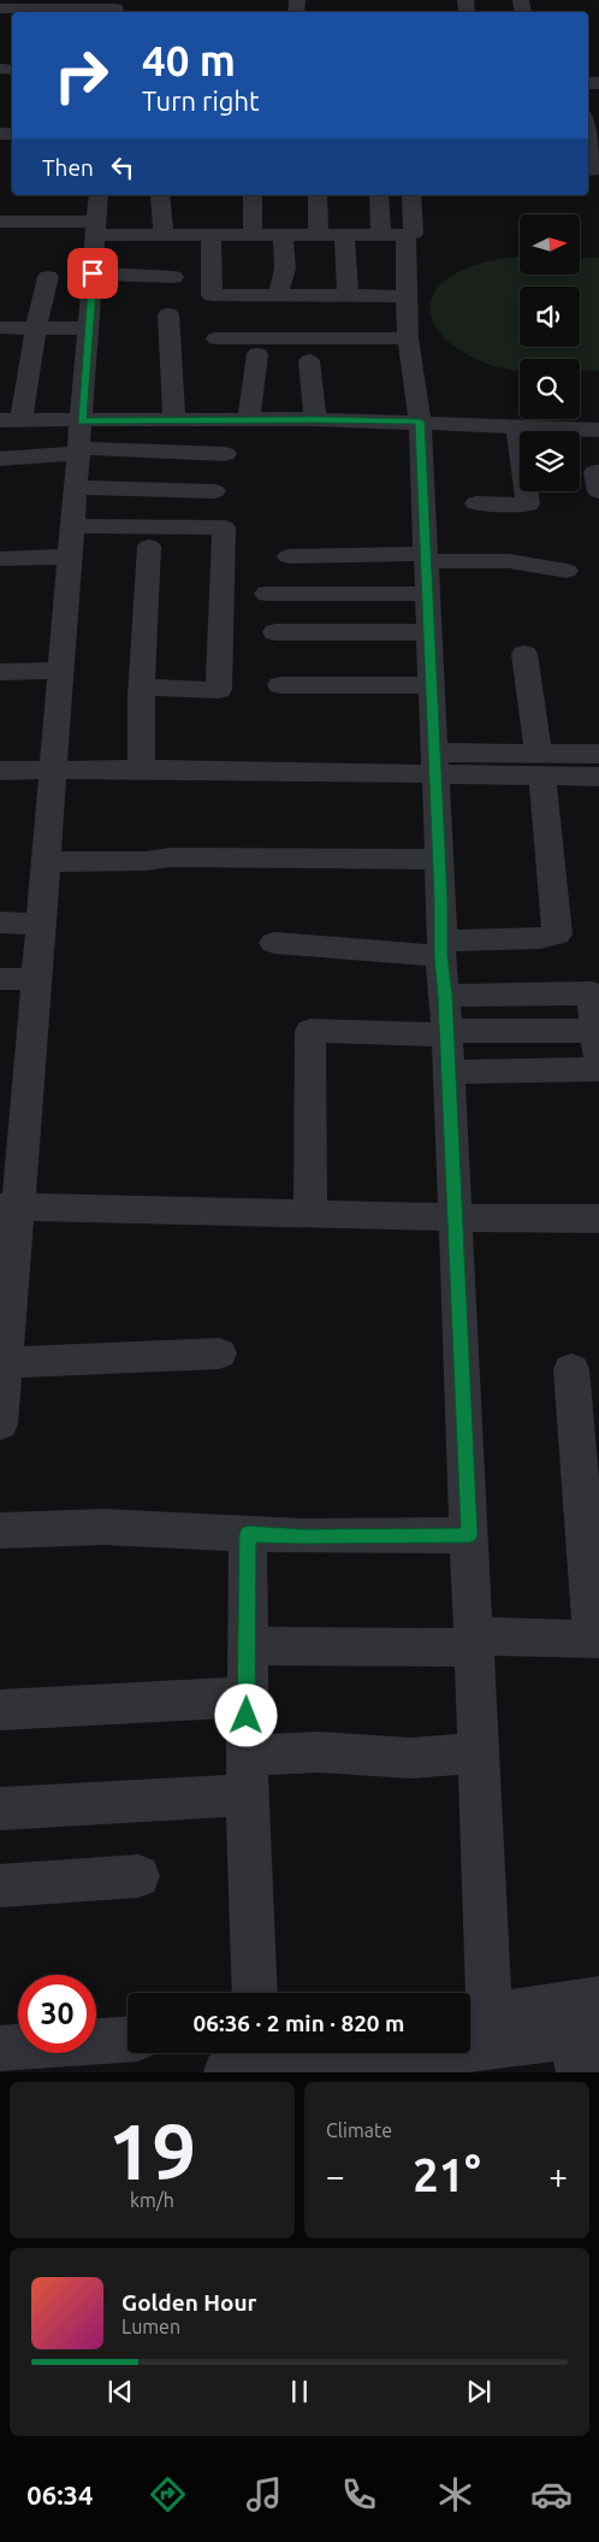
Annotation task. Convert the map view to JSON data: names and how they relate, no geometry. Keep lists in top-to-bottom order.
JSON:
{
  "north": "right",
  "page": {
    "turn": ["40 m", "Turn right"],
    "then": "Then",
    "limit": "30",
    "trip": "06:36 · 2 min · 820 m",
    "tile": [
      ["19", "km/h"],
      "Climate"
    ],
    "heat": ["−", "21°", "+"],
    "song": ["Golden Hour", "Lumen"],
    "tabs": "06:34"
  }
}
